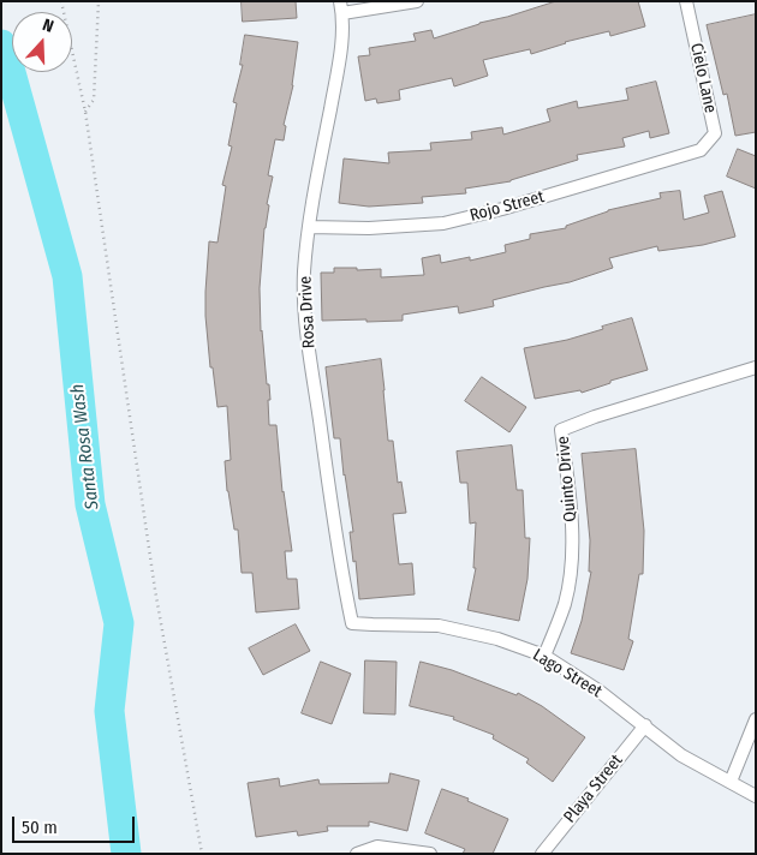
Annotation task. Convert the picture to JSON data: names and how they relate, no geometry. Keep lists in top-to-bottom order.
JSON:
{
  "streets": {
    "street": [
      "Cielo Lane",
      "Rojo Street",
      "Rosa Drive",
      "Quinto Drive",
      "Lago Street",
      "Playa Street"
    ]
  },
  "crossings": [
    ["Cielo Lane", "Rojo Street"],
    ["Rojo Street", "Rosa Drive"],
    ["Rosa Drive", "Lago Street"],
    ["Quinto Drive", "Lago Street"],
    ["Lago Street", "Playa Street"]
  ],
  "water": ["Santa Rosa Wash"],
  "scale_bar": "50 m",
  "north": "top"
}
